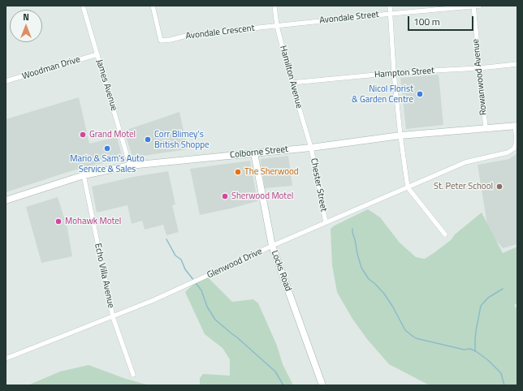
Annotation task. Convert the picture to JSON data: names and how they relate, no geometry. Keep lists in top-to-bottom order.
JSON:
{
  "streets": {
    "main road": ["Colborne Street", "Locks Road"],
    "street": [
      "Avondale Street",
      "Avondale Crescent",
      "Woodman Drive",
      "Hampton Street",
      "Hamilton Avenue",
      "Rowanwood Avenue",
      "James Avenue",
      "Chester Street",
      "Glenwood Drive",
      "Echo Villa Avenue"
    ]
  },
  "crossings": [
    ["Avondale Street", "Avondale Crescent"],
    ["Avondale Street", "Hamilton Avenue"],
    ["Avondale Street", "Rowanwood Avenue"],
    ["Avondale Crescent", "Hamilton Avenue"],
    ["Woodman Drive", "James Avenue"],
    ["Hampton Street", "Hamilton Avenue"],
    ["Hampton Street", "Rowanwood Avenue"],
    ["Hamilton Avenue", "Colborne Street"],
    ["Hamilton Avenue", "Chester Street"],
    ["Rowanwood Avenue", "Colborne Street"],
    ["James Avenue", "Colborne Street"],
    ["Colborne Street", "Chester Street"],
    ["Colborne Street", "Glenwood Drive"],
    ["Colborne Street", "Locks Road"],
    ["Colborne Street", "Echo Villa Avenue"],
    ["Chester Street", "Glenwood Drive"],
    ["Glenwood Drive", "Locks Road"],
    ["Glenwood Drive", "Echo Villa Avenue"]
  ],
  "places": [
    "Nicol Florist & Garden Centre",
    "Grand Motel",
    "Corr Blimey's British Shoppe",
    "Mario & Sam's Auto Service & Sales",
    "The Sherwood",
    "St. Peter School",
    "Sherwood Motel",
    "Mohawk Motel"
  ],
  "scale_bar": "100 m",
  "north": "top"
}
